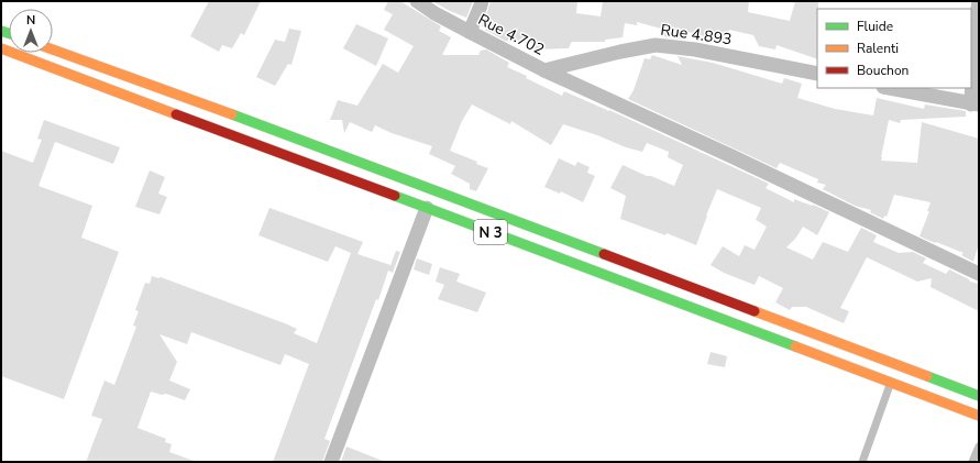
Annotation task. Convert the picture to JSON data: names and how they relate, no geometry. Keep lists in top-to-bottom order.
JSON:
{
  "streets": {
    "highway": ["N 3"],
    "street": ["Rue 4.702", "Rue 4.893"]
  },
  "crossings": [
    ["Rue 4.702", "Rue 4.893"]
  ],
  "legend": ["Fluide", "Ralenti", "Bouchon"],
  "north": "top"
}
